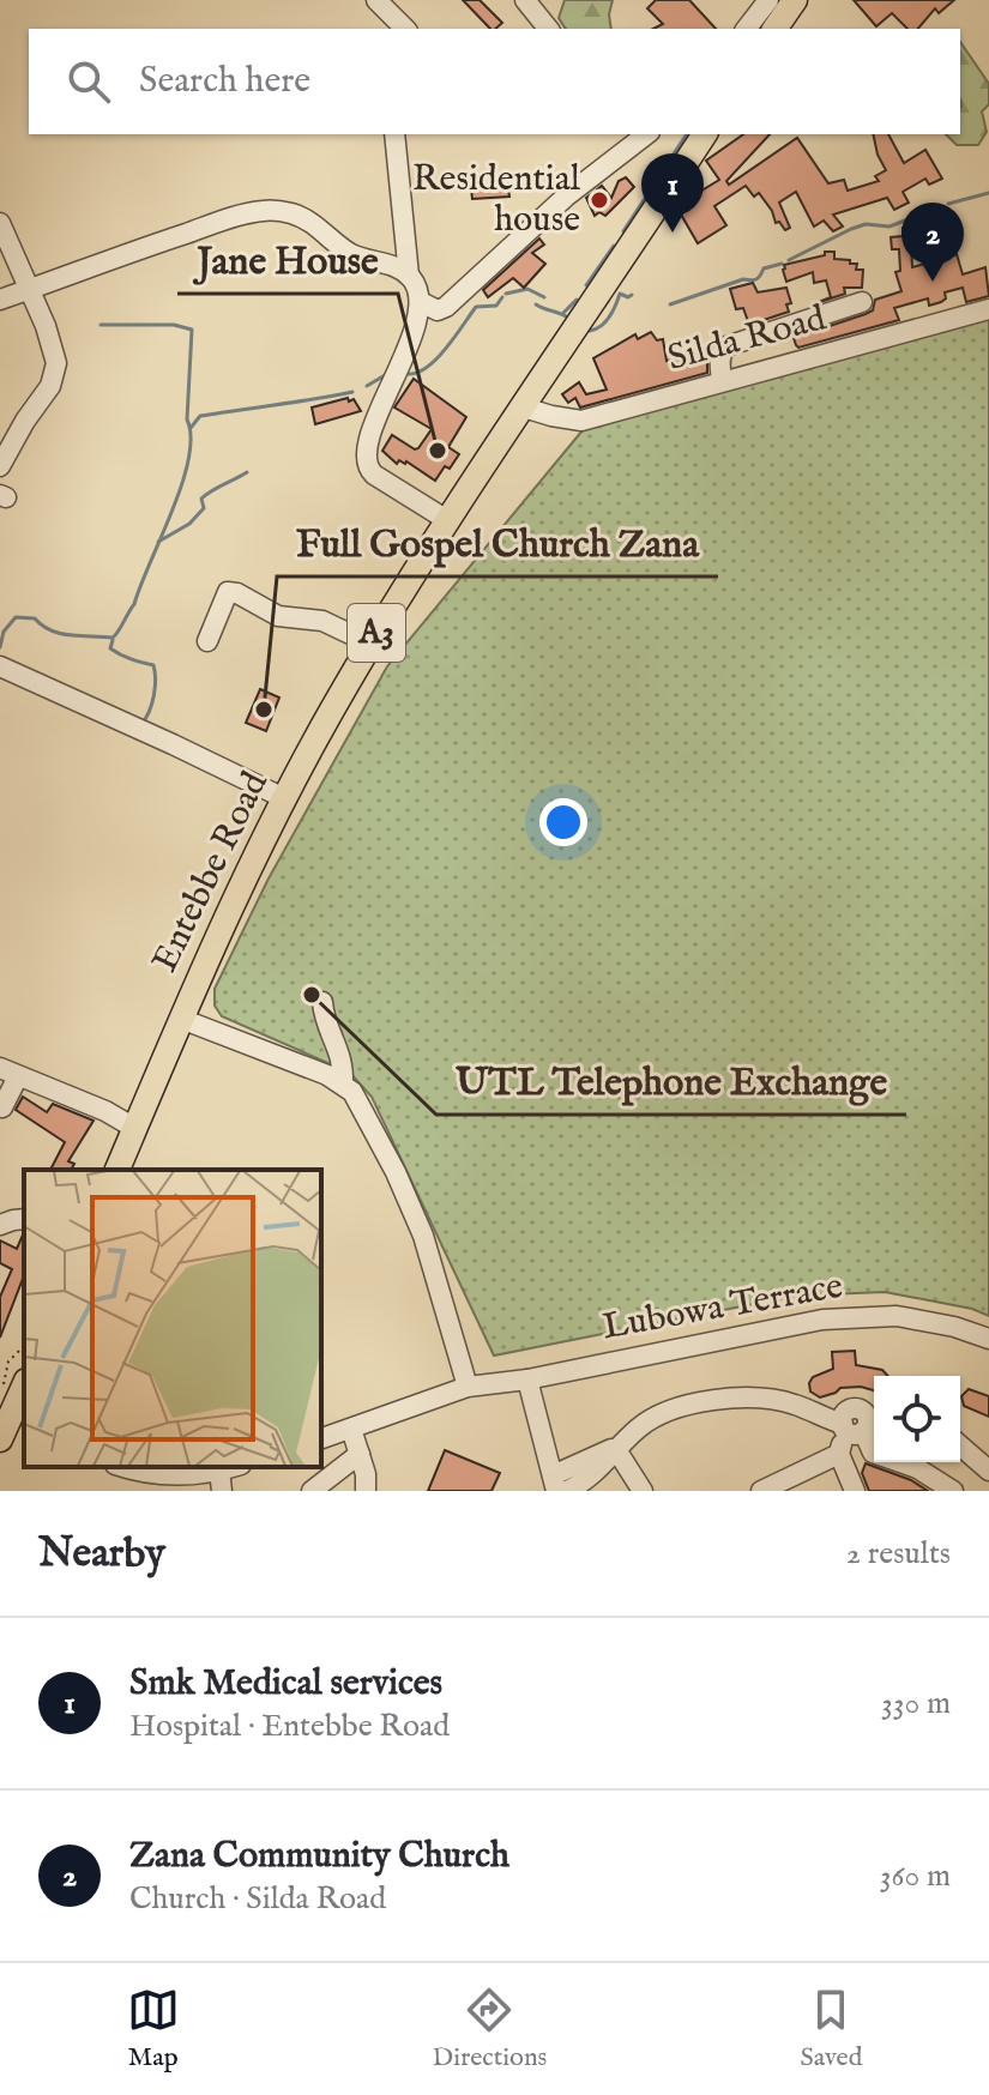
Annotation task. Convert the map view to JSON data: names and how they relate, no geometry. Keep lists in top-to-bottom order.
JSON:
{
  "streets": {
    "main road": ["A3", "Entebbe Road"],
    "street": ["Silda Road", "Lubowa Terrace"]
  },
  "crossings": [
    ["Silda Road", "Entebbe Road"]
  ],
  "places": [
    "Residential house",
    "Jane House",
    "Full Gospel Church Zana",
    "UTL Telephone Exchange"
  ],
  "page": {
    "search": "Search here",
    "pins": ["1", "2"],
    "heading": ["Nearby", "2 results"],
    "list": [
      {
        "mark": "1",
        "name": "Smk Medical services",
        "note": "Hospital · Entebbe Road",
        "value": "330 m"
      },
      {
        "mark": "2",
        "name": "Zana Community Church",
        "note": "Church · Silda Road",
        "value": "360 m"
      }
    ],
    "nav": ["Map", "Directions", "Saved"]
  }
}
